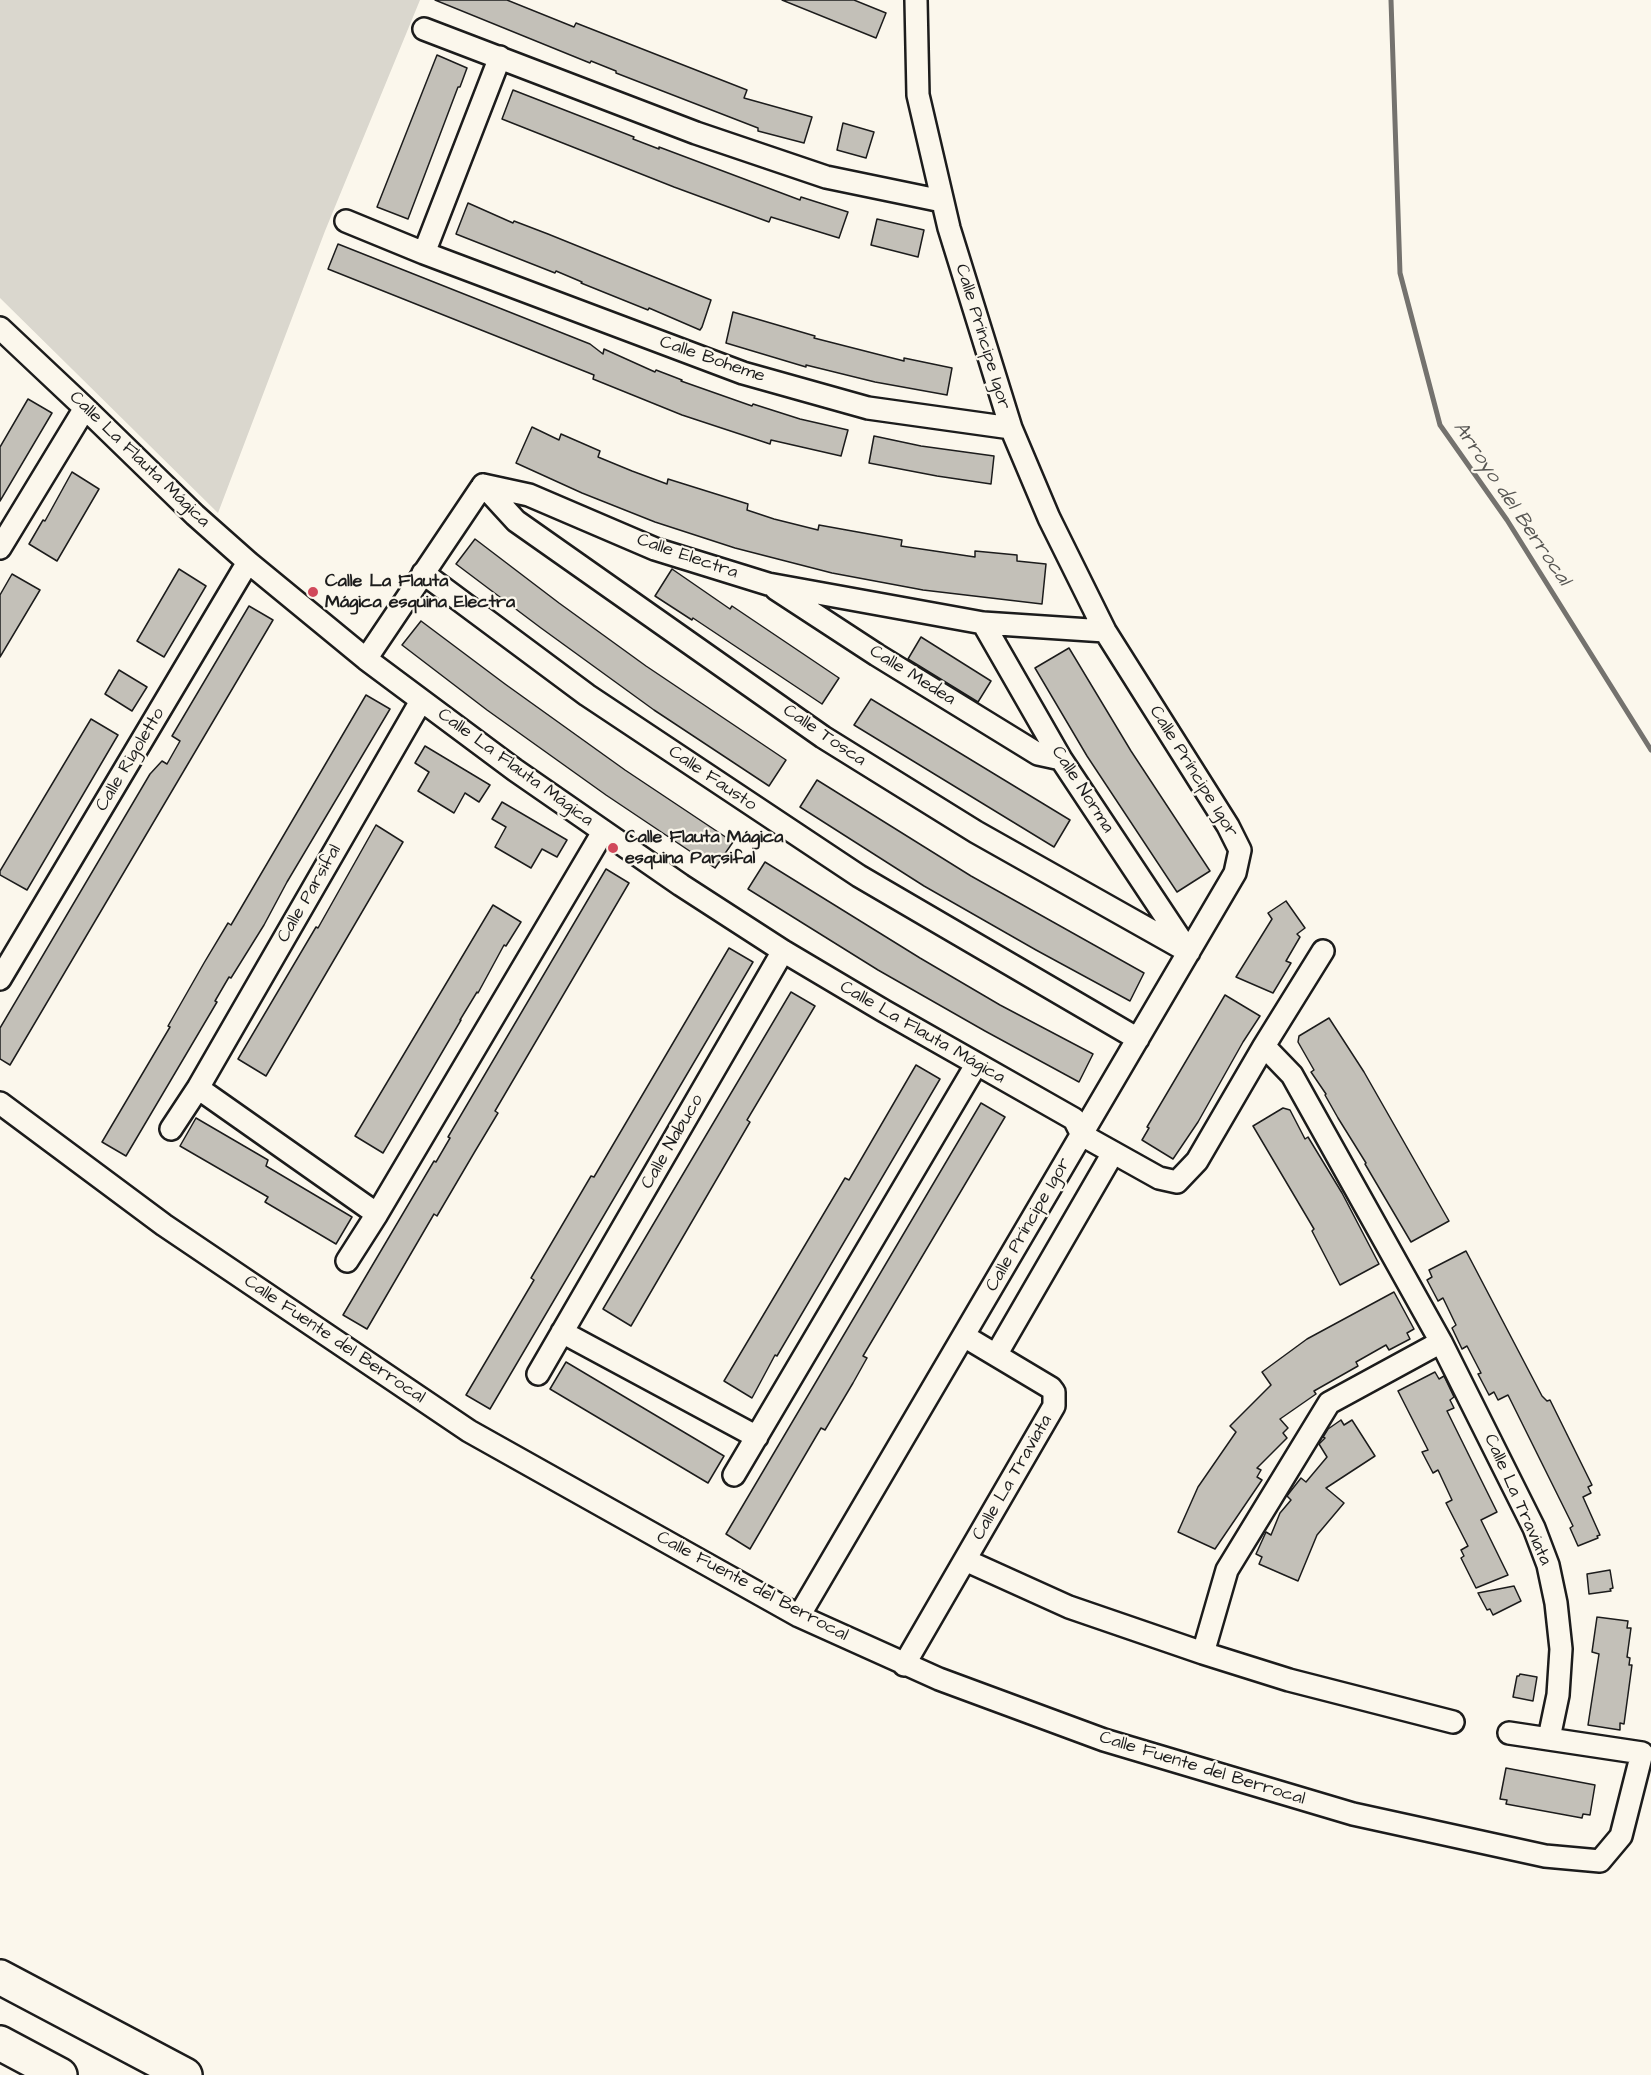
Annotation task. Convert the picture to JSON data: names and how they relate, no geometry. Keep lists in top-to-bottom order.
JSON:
{
  "streets": {
    "street": [
      "Calle Príncipe Igor",
      "Calle Boheme",
      "Calle La Flauta Mágica",
      "Calle Electra",
      "Calle Medea",
      "Calle Tosca",
      "Calle Rigoletto",
      "Calle Fausto",
      "Calle Norma",
      "Calle Parsifal",
      "Calle Nabuco",
      "Calle Fuente del Berrocal",
      "Calle La Traviata"
    ]
  },
  "crossings": [
    ["Calle Príncipe Igor", "Calle Boheme"],
    ["Calle Príncipe Igor", "Calle La Flauta Mágica"],
    ["Calle Príncipe Igor", "Calle Electra"],
    ["Calle Príncipe Igor", "Calle Tosca"],
    ["Calle Príncipe Igor", "Calle Fausto"],
    ["Calle Príncipe Igor", "Calle Norma"],
    ["Calle Príncipe Igor", "Calle Fuente del Berrocal"],
    ["Calle Príncipe Igor", "Calle La Traviata"],
    ["Calle La Flauta Mágica", "Calle Rigoletto"],
    ["Calle La Flauta Mágica", "Calle Parsifal"],
    ["Calle La Flauta Mágica", "Calle Nabuco"],
    ["Calle Electra", "Calle Medea"],
    ["Calle Electra", "Calle Tosca"],
    ["Calle Electra", "Calle Norma"],
    ["Calle Medea", "Calle Norma"],
    ["Calle Tosca", "Calle Norma"],
    ["Calle Fuente del Berrocal", "Calle La Traviata"]
  ],
  "water": ["Arroyo del Berrocal"],
  "places": ["Calle La Flauta Mágica esquina Electra", "Calle Flauta Mágica esquina Parsifal"]
}
